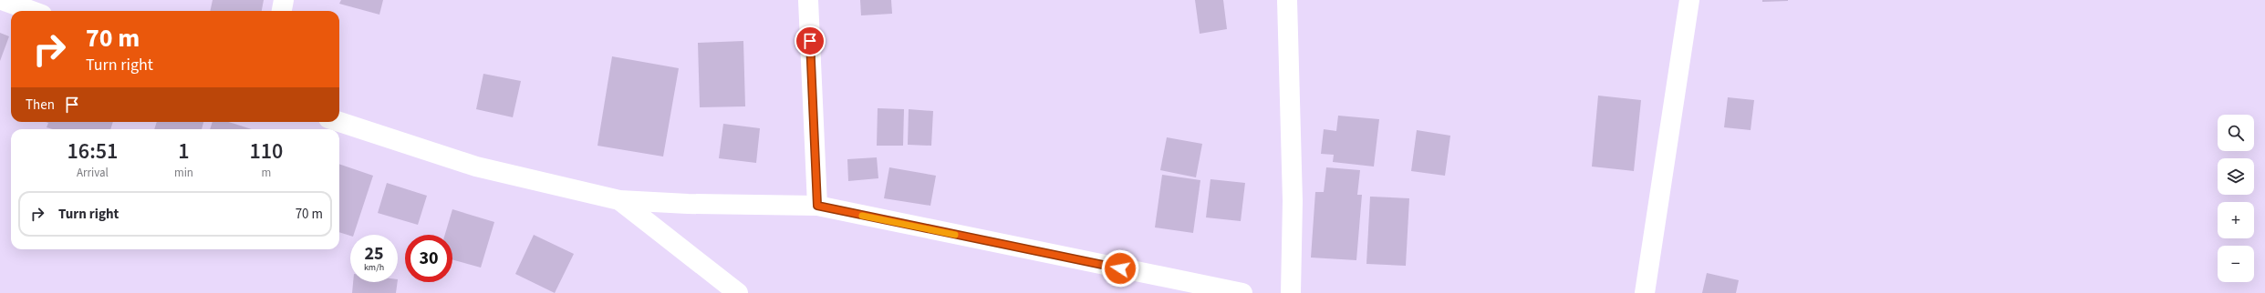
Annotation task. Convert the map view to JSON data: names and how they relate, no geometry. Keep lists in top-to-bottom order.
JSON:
{
  "page": {
    "turn": ["70 m", "Turn right"],
    "then": "Then",
    "map_buttons": ["+", "−"],
    "eta": [
      "16:51",
      "Arrival",
      "1",
      "min",
      "110",
      "m"
    ],
    "list": [
      {
        "name": "Turn right",
        "value": "70 m"
      }
    ],
    "speed": "25 km/h",
    "limit": "30"
  }
}
